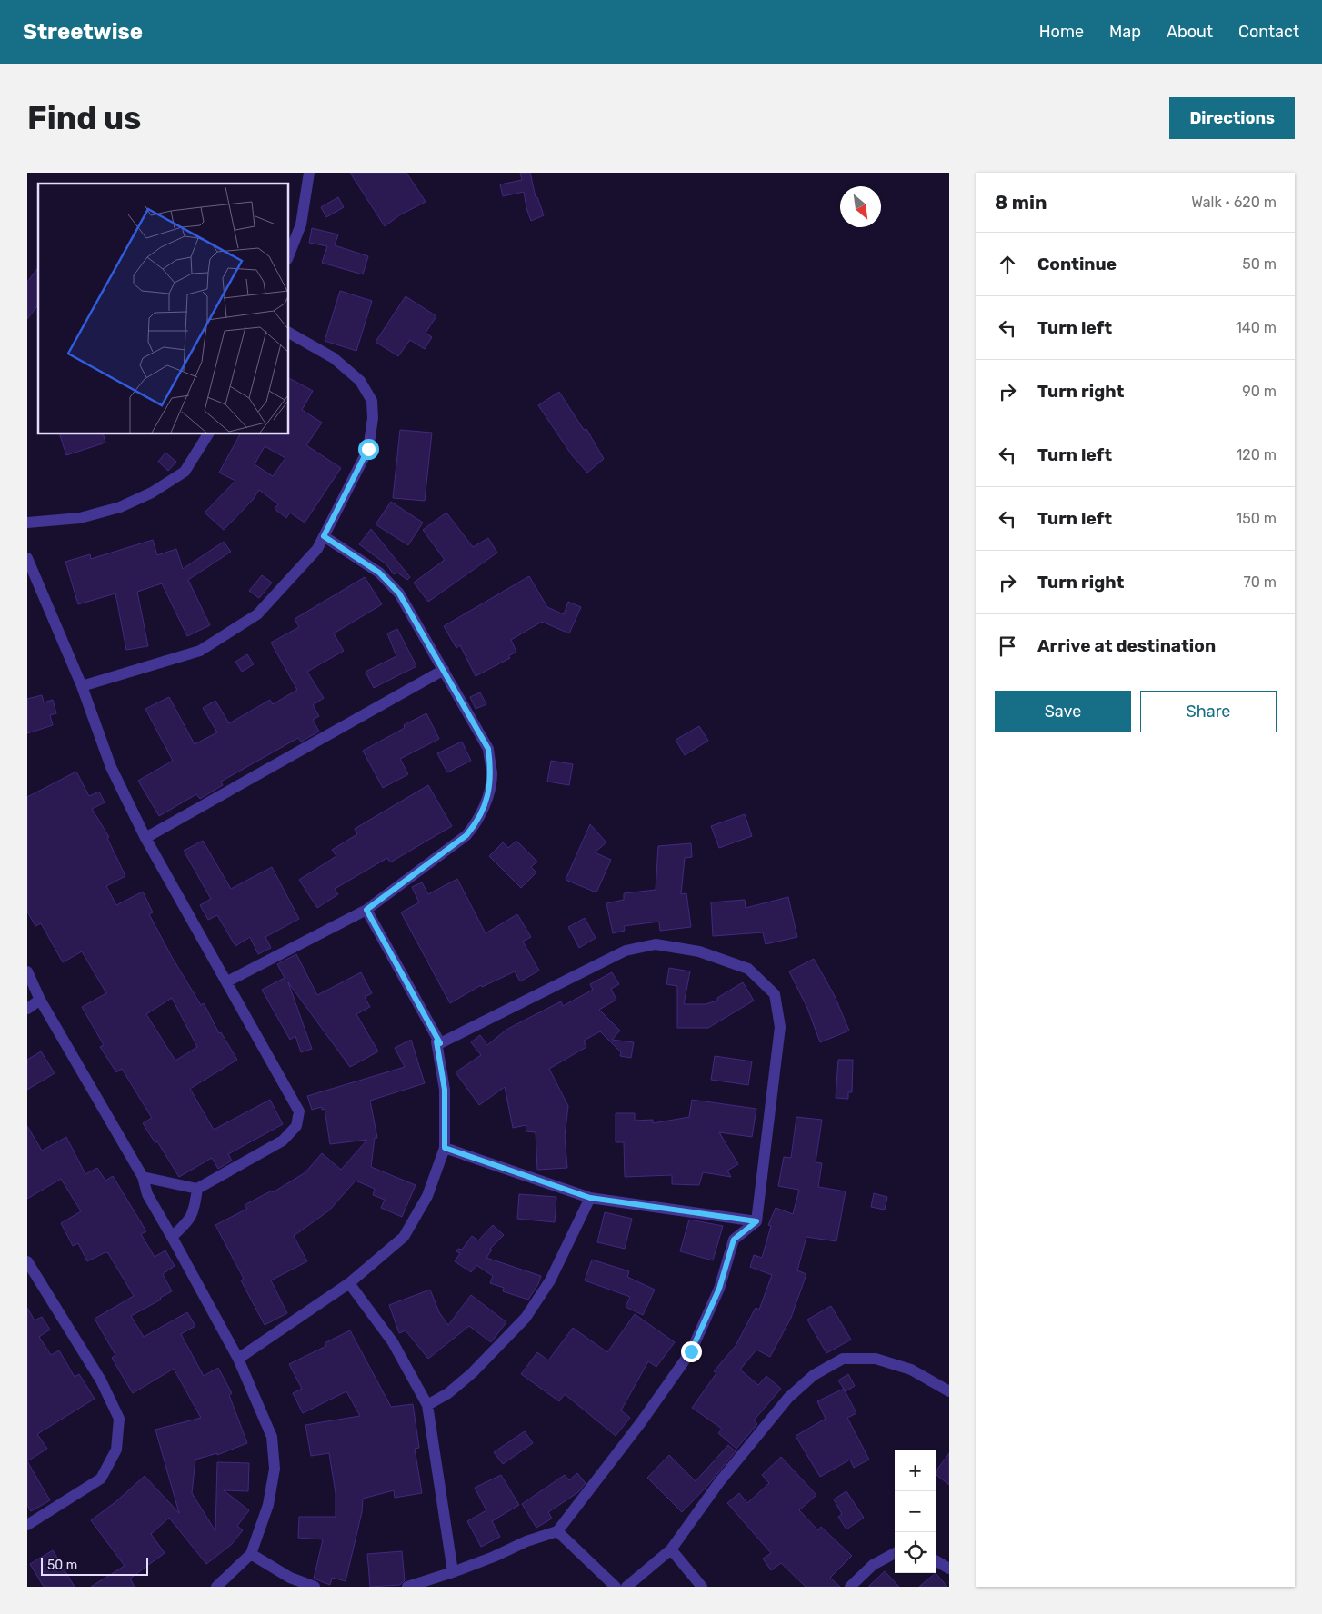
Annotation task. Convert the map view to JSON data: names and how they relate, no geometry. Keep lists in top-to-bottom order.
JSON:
{
  "scale_bar": "50 m",
  "north": "bottom right",
  "page": {
    "header": "Streetwise",
    "nav": [
      "Home",
      "Map",
      "About",
      "Contact"
    ],
    "buttons": [
      "Directions",
      ["Save", "Share"]
    ],
    "title": "Find us",
    "heading": ["8 min", "Walk · 620 m"],
    "list": [
      ["Continue", "50 m"],
      ["Turn left", "140 m"],
      ["Turn right", "90 m"],
      ["Turn left", "120 m"],
      ["Turn left", "150 m"],
      ["Turn right", "70 m"],
      "Arrive at destination"
    ],
    "map_buttons": ["+", "−"],
    "scale": "50 m"
  }
}
